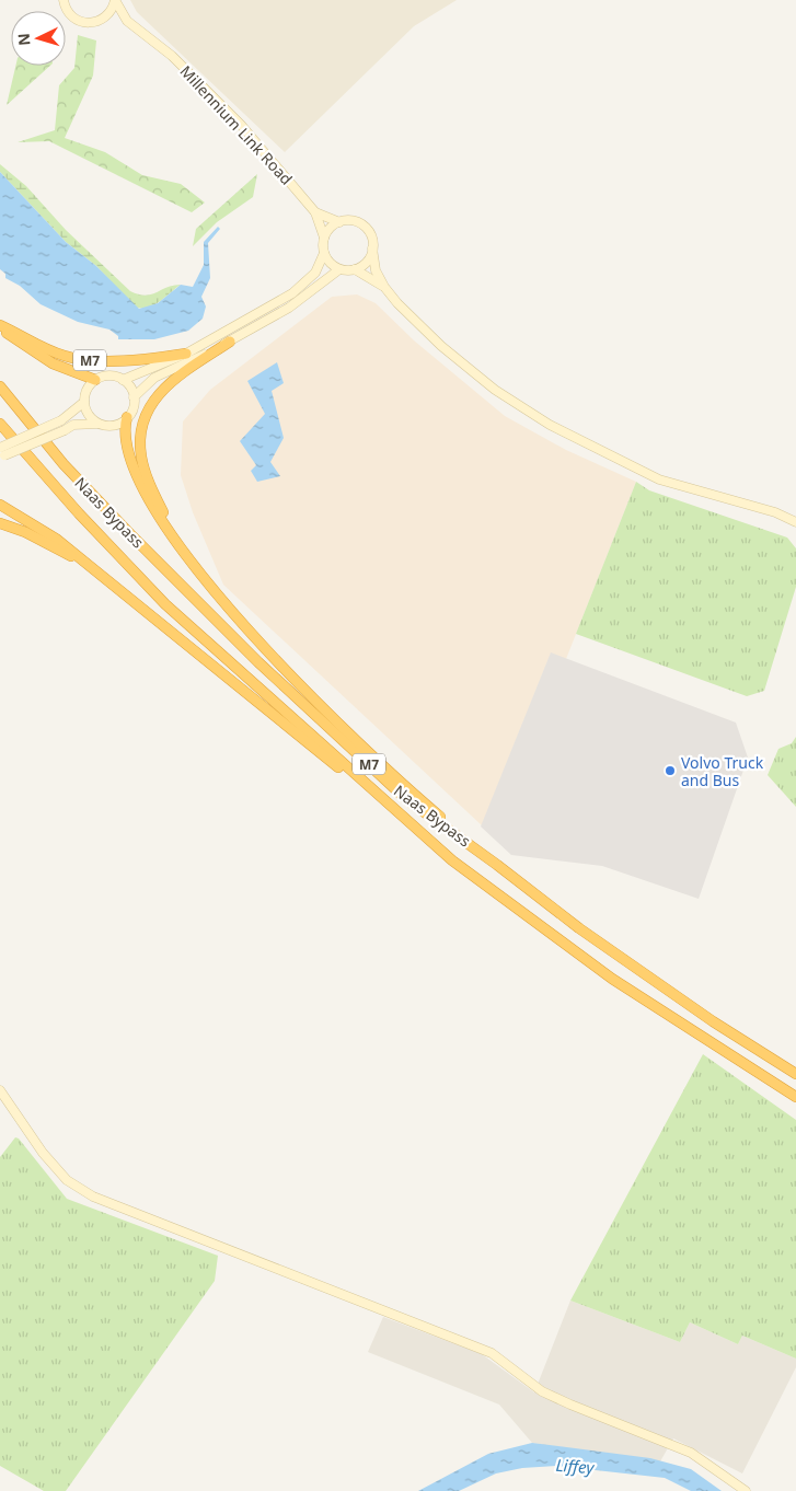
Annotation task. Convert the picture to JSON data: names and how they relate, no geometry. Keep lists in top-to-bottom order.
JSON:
{
  "streets": {
    "highway": ["M7", "Naas Bypass"],
    "main road": ["Millennium Link Road"]
  },
  "crossings": [
    ["M7", "Naas Bypass"]
  ],
  "water": ["Liffey"],
  "places": ["Volvo Truck and Bus"],
  "north": "left"
}
